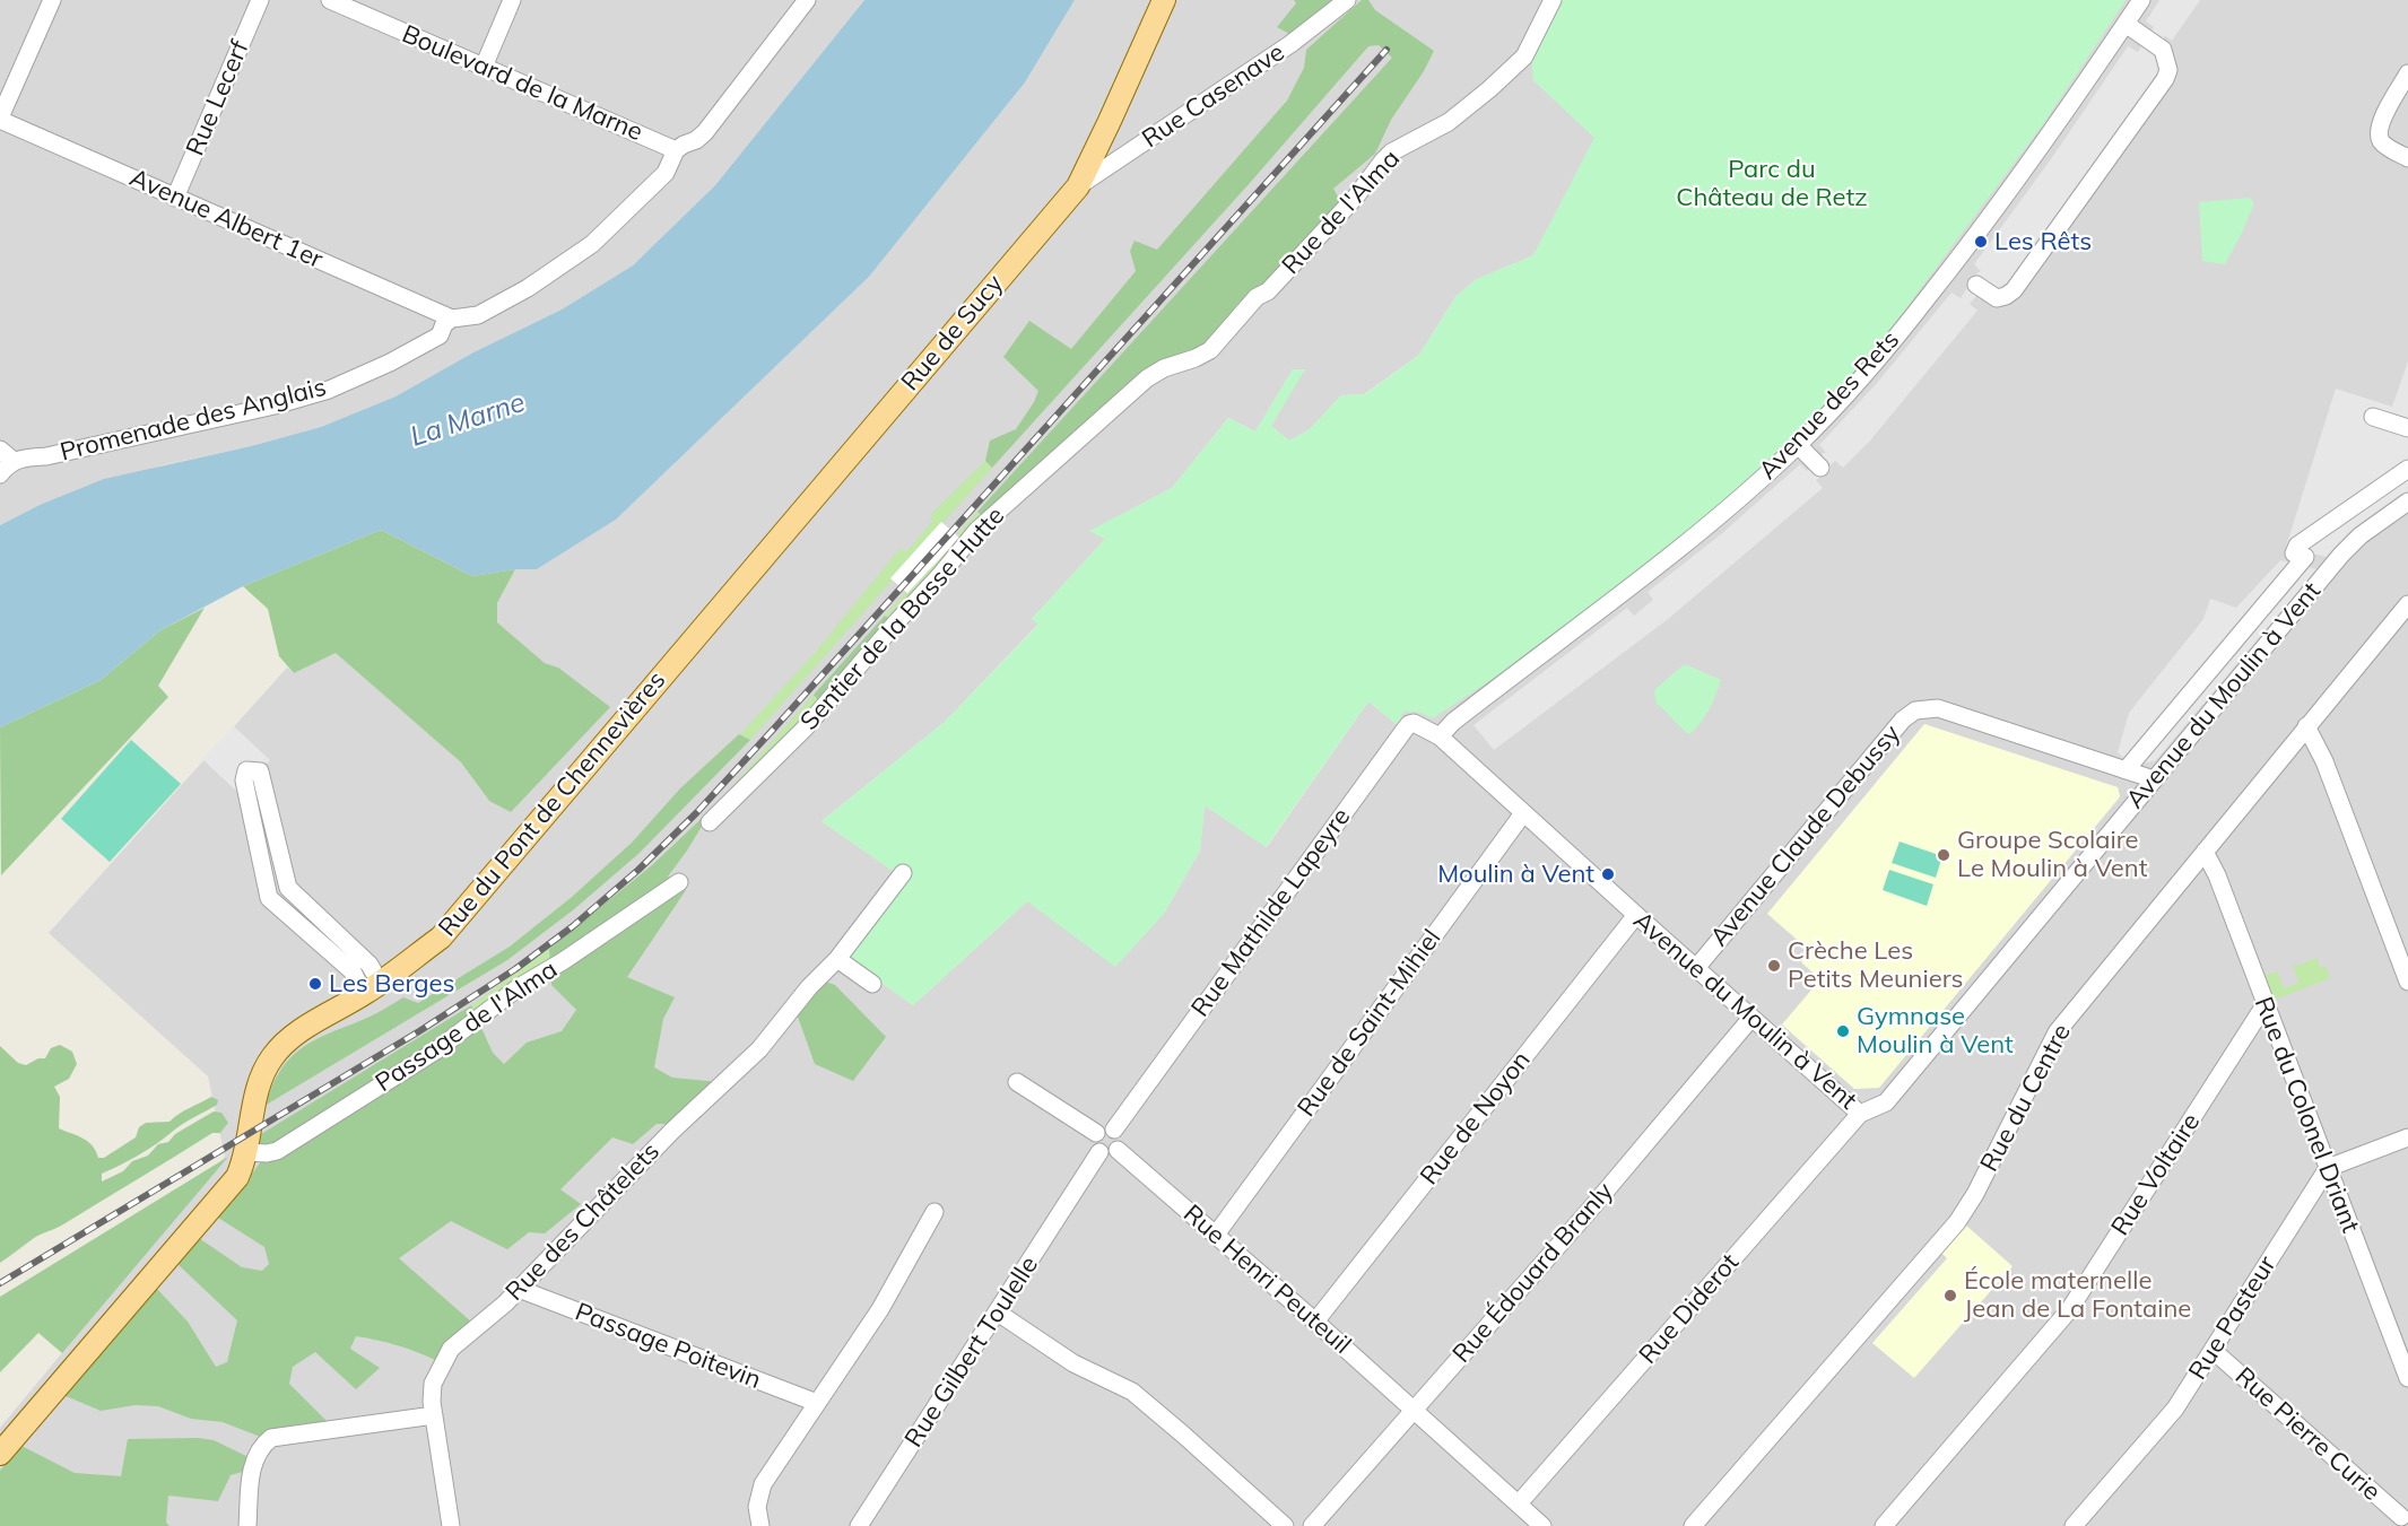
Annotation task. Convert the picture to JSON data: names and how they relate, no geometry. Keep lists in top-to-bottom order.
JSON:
{
  "streets": {
    "main road": ["Rue de Sucy", "Rue du Pont de Chennevières"],
    "street": [
      "Boulevard de la Marne",
      "Rue Casenave",
      "Rue Lecerf",
      "Rue de l'Alma",
      "Avenue Albert 1er",
      "Avenue des Rets",
      "Promenade des Anglais",
      "Sentier de la Basse Hutte",
      "Avenue du Moulin à Vent",
      "Avenue Claude Debussy",
      "Rue Mathilde Lapeyre",
      "Rue de Saint-Mihiel",
      "Passage de l'Alma",
      "Rue du Centre",
      "Rue du Colonel Driant",
      "Rue de Noyon",
      "Rue Voltaire",
      "Rue des Châtelets",
      "Rue Édouard Branly",
      "Rue Henri Peuteuil",
      "Rue Diderot",
      "Rue Pasteur",
      "Passage Poitevin",
      "Rue Gilbert Toulelle",
      "Rue Pierre Curie"
    ]
  },
  "crossings": [
    ["Rue Casenave", "Rue de Sucy"],
    ["Rue Lecerf", "Avenue Albert 1er"],
    ["Rue de l'Alma", "Sentier de la Basse Hutte"],
    ["Avenue Albert 1er", "Promenade des Anglais"],
    ["Rue de Sucy", "Rue du Pont de Chennevières"],
    ["Avenue des Rets", "Avenue du Moulin à Vent"],
    ["Avenue des Rets", "Rue Mathilde Lapeyre"],
    ["Avenue du Moulin à Vent", "Avenue Claude Debussy"],
    ["Avenue du Moulin à Vent", "Rue Mathilde Lapeyre"],
    ["Avenue du Moulin à Vent", "Rue de Saint-Mihiel"],
    ["Avenue du Moulin à Vent", "Rue de Noyon"],
    ["Avenue du Moulin à Vent", "Rue Édouard Branly"],
    ["Avenue du Moulin à Vent", "Rue Diderot"],
    ["Rue du Pont de Chennevières", "Passage de l'Alma"],
    ["Rue Mathilde Lapeyre", "Rue Henri Peuteuil"],
    ["Rue Mathilde Lapeyre", "Rue Gilbert Toulelle"],
    ["Rue de Saint-Mihiel", "Rue Henri Peuteuil"],
    ["Rue du Centre", "Rue du Colonel Driant"],
    ["Rue du Colonel Driant", "Rue Voltaire"],
    ["Rue du Colonel Driant", "Rue Pasteur"],
    ["Rue de Noyon", "Rue Henri Peuteuil"],
    ["Rue des Châtelets", "Passage Poitevin"],
    ["Rue Édouard Branly", "Rue Henri Peuteuil"],
    ["Rue Henri Peuteuil", "Rue Diderot"],
    ["Rue Henri Peuteuil", "Rue Gilbert Toulelle"],
    ["Rue Pasteur", "Rue Pierre Curie"]
  ],
  "water": ["La Marne"],
  "parks": ["Parc du Château de Retz"],
  "places": [
    "Les Rêts",
    "Groupe Scolaire Le Moulin à Vent",
    "Moulin à Vent",
    "Crèche Les Petits Meuniers",
    "Les Berges",
    "Gymnase Moulin à Vent",
    "École maternelle Jean de La Fontaine"
  ]
}
